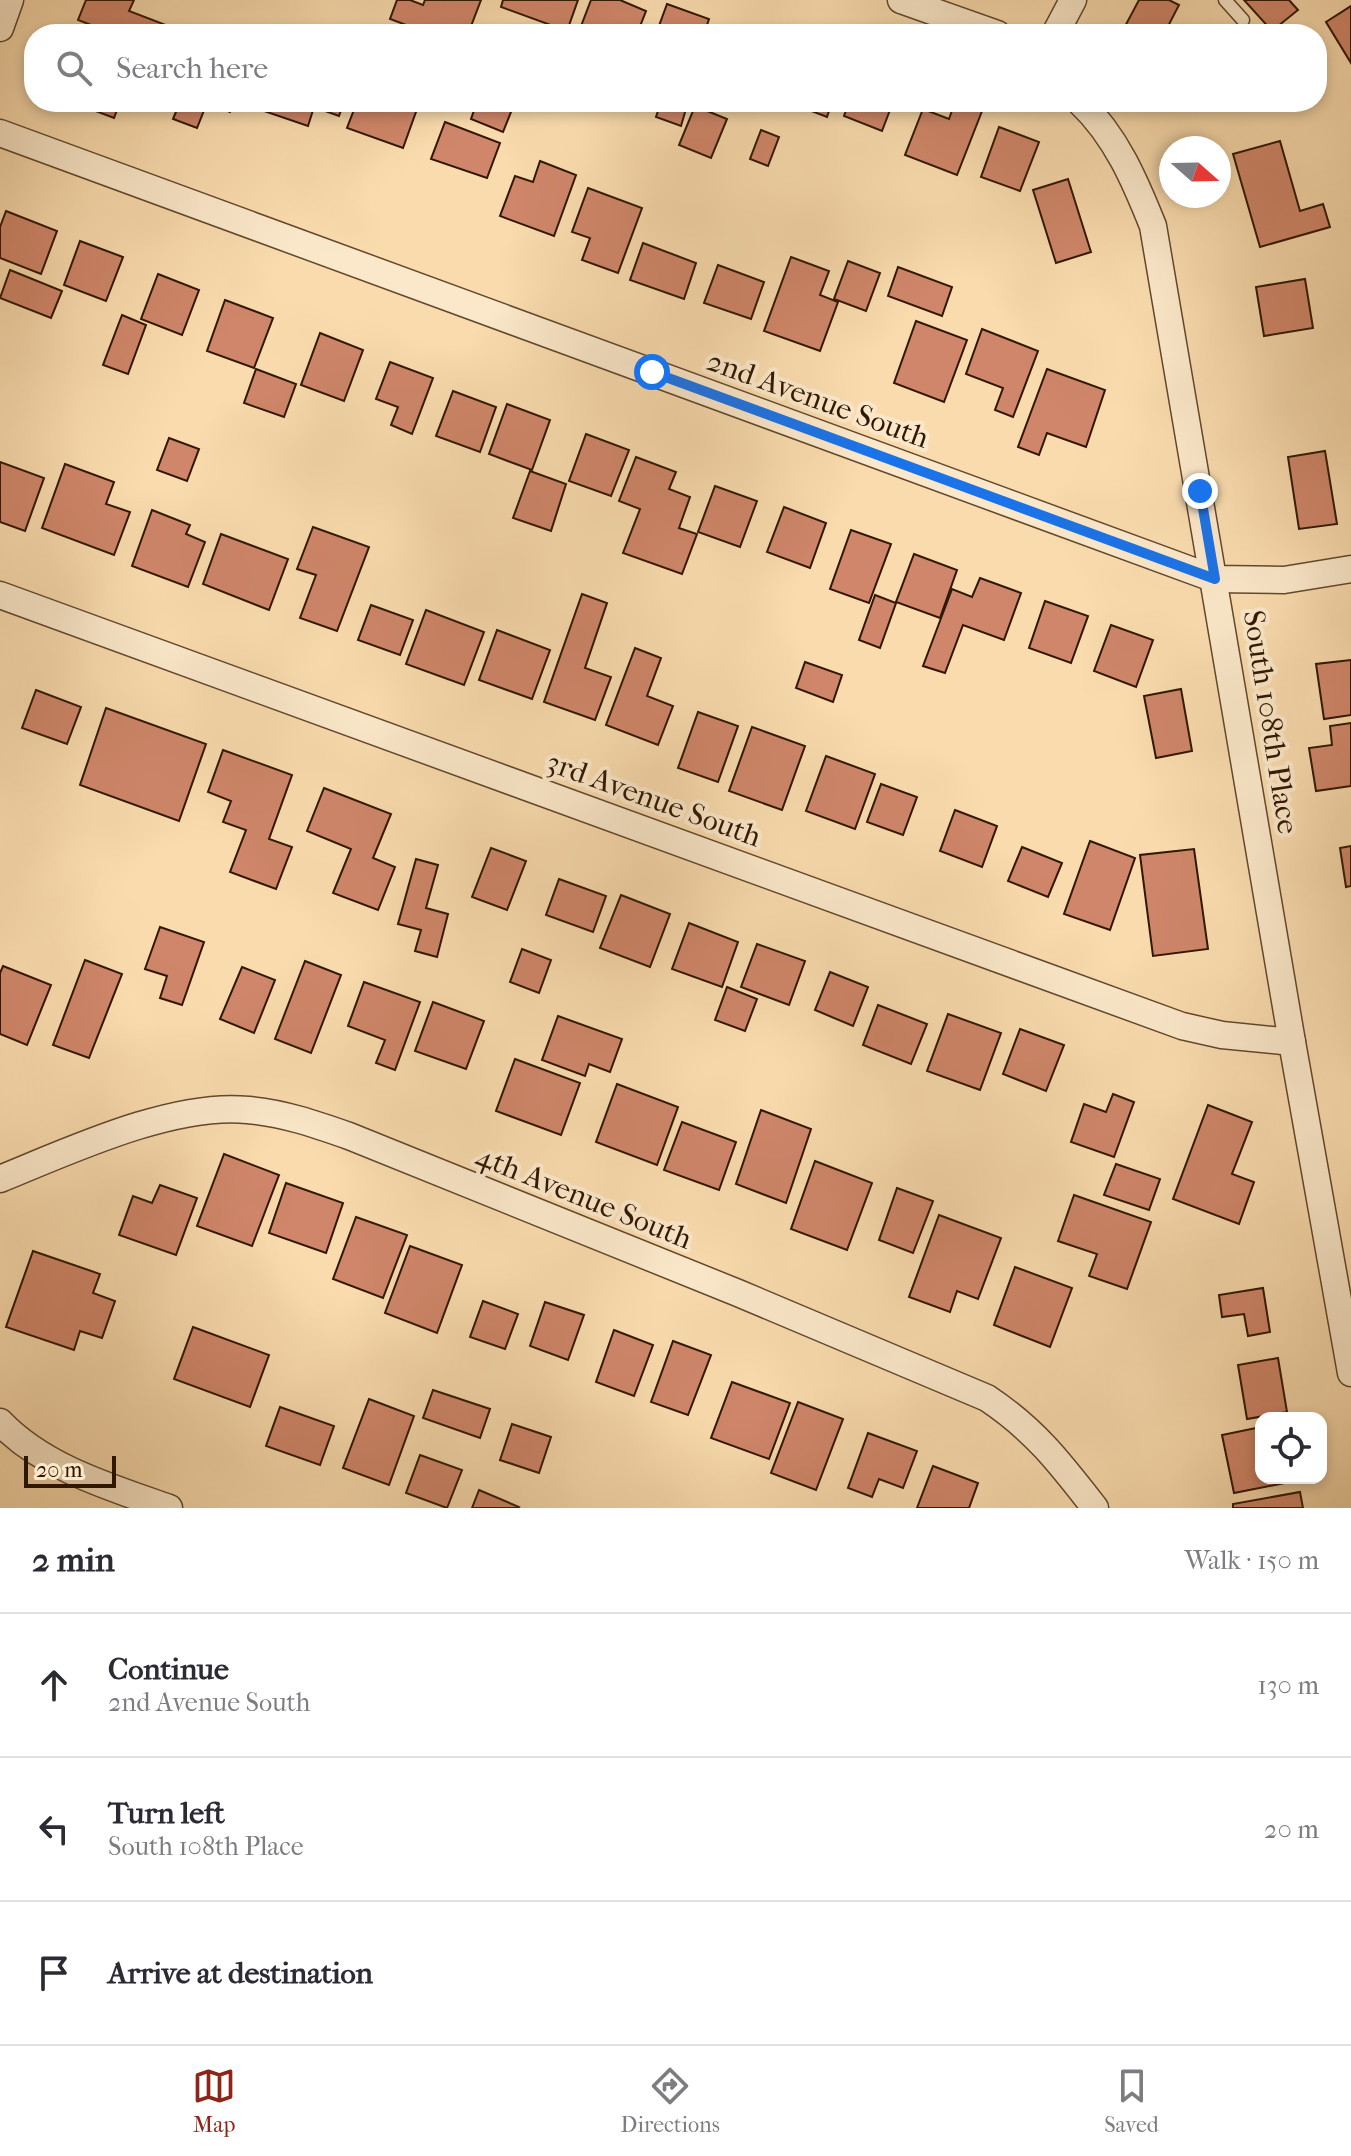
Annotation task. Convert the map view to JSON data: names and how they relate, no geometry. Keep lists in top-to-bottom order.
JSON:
{
  "streets": {
    "street": [
      "2nd Avenue South",
      "South 108th Place",
      "3rd Avenue South",
      "4th Avenue South"
    ]
  },
  "crossings": [
    ["2nd Avenue South", "South 108th Place"],
    ["South 108th Place", "3rd Avenue South"]
  ],
  "scale_bar": "20 m",
  "north": "right",
  "page": {
    "search": "Search here",
    "scale": "20 m",
    "heading": ["2 min", "Walk · 150 m"],
    "list": [
      ["Continue", "2nd Avenue South", "130 m"],
      ["Turn left", "South 108th Place", "20 m"],
      "Arrive at destination"
    ],
    "nav": ["Map", "Directions", "Saved"]
  }
}
